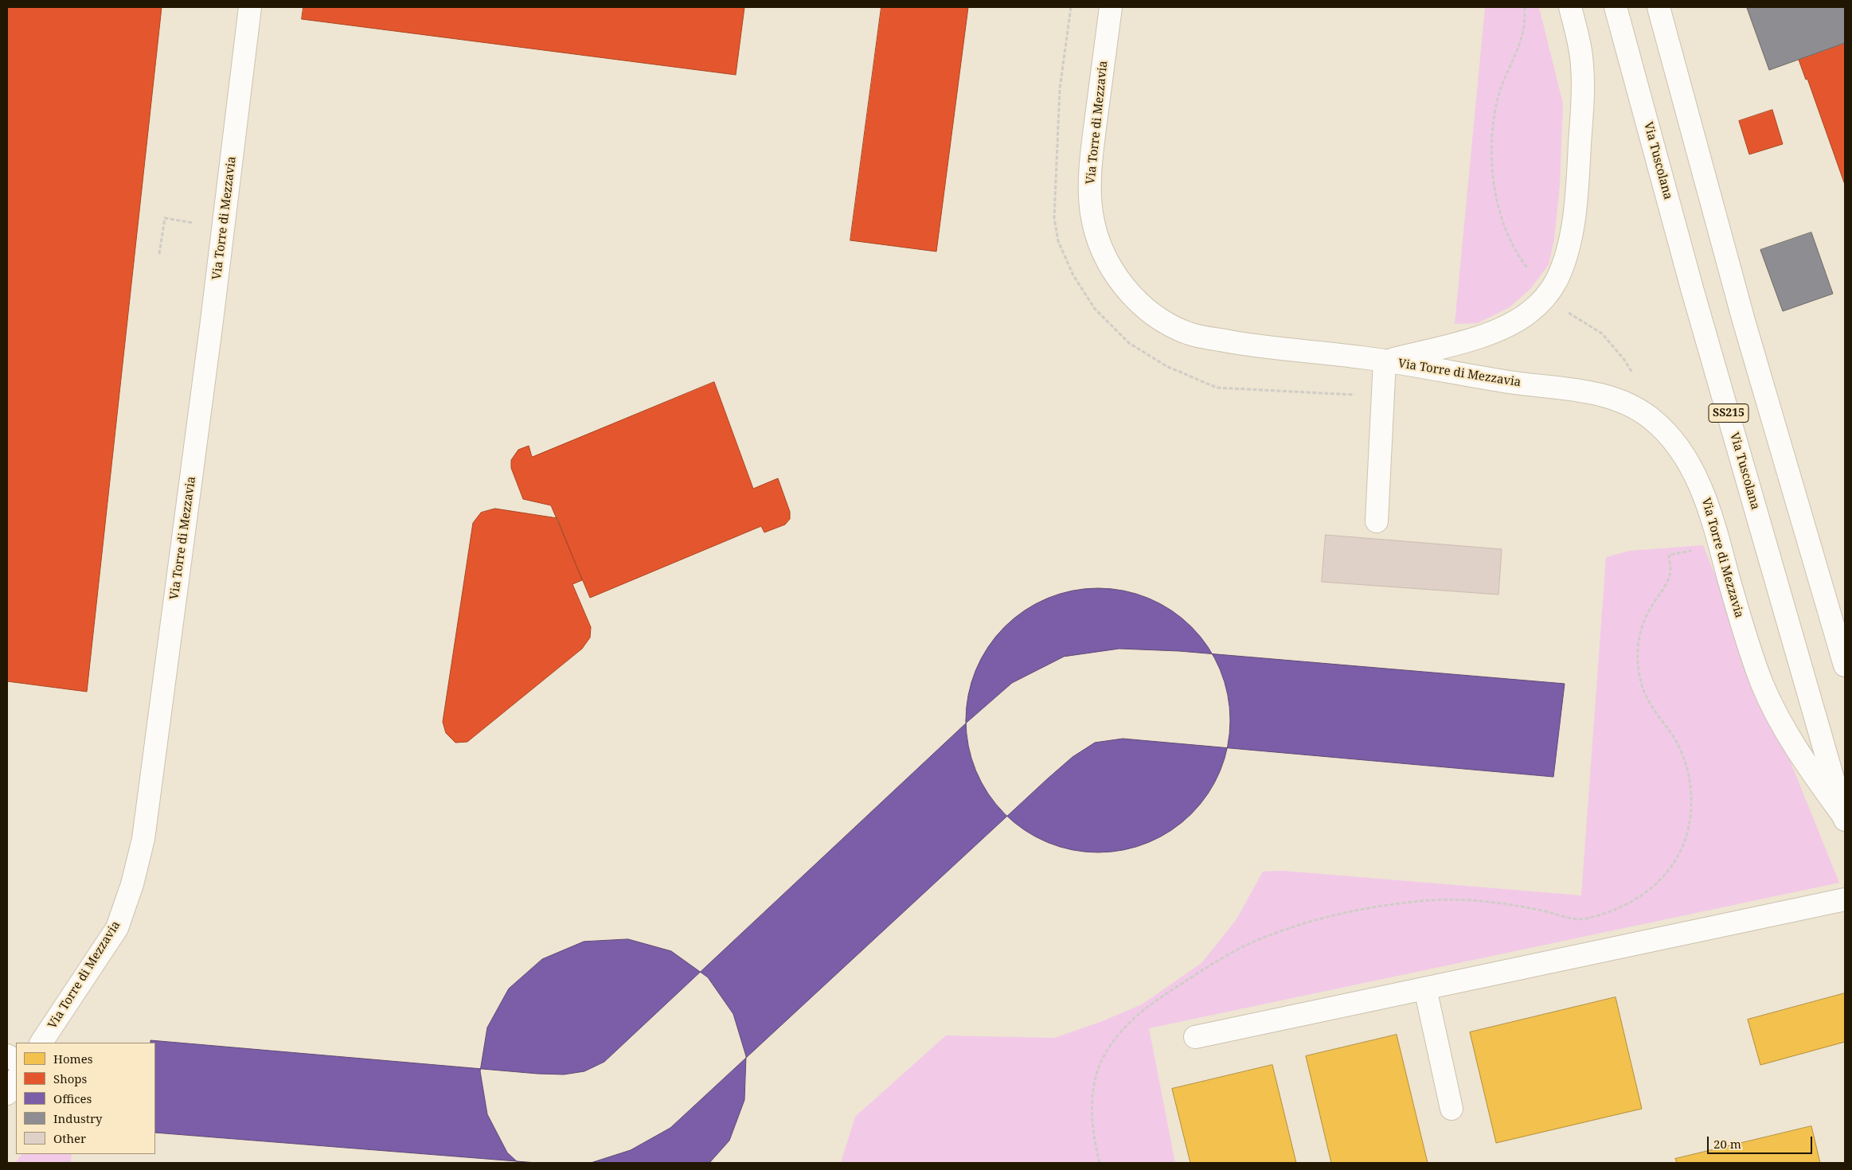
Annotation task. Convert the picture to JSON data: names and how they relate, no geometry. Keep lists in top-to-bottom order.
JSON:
{
  "streets": {
    "street": ["Via Torre di Mezzavia", "Via Tuscolana", "SS215"]
  },
  "crossings": [
    ["Via Torre di Mezzavia", "Via Tuscolana"]
  ],
  "legend": [
    "Homes",
    "Shops",
    "Offices",
    "Industry",
    "Other"
  ],
  "scale_bar": "20 m"
}
